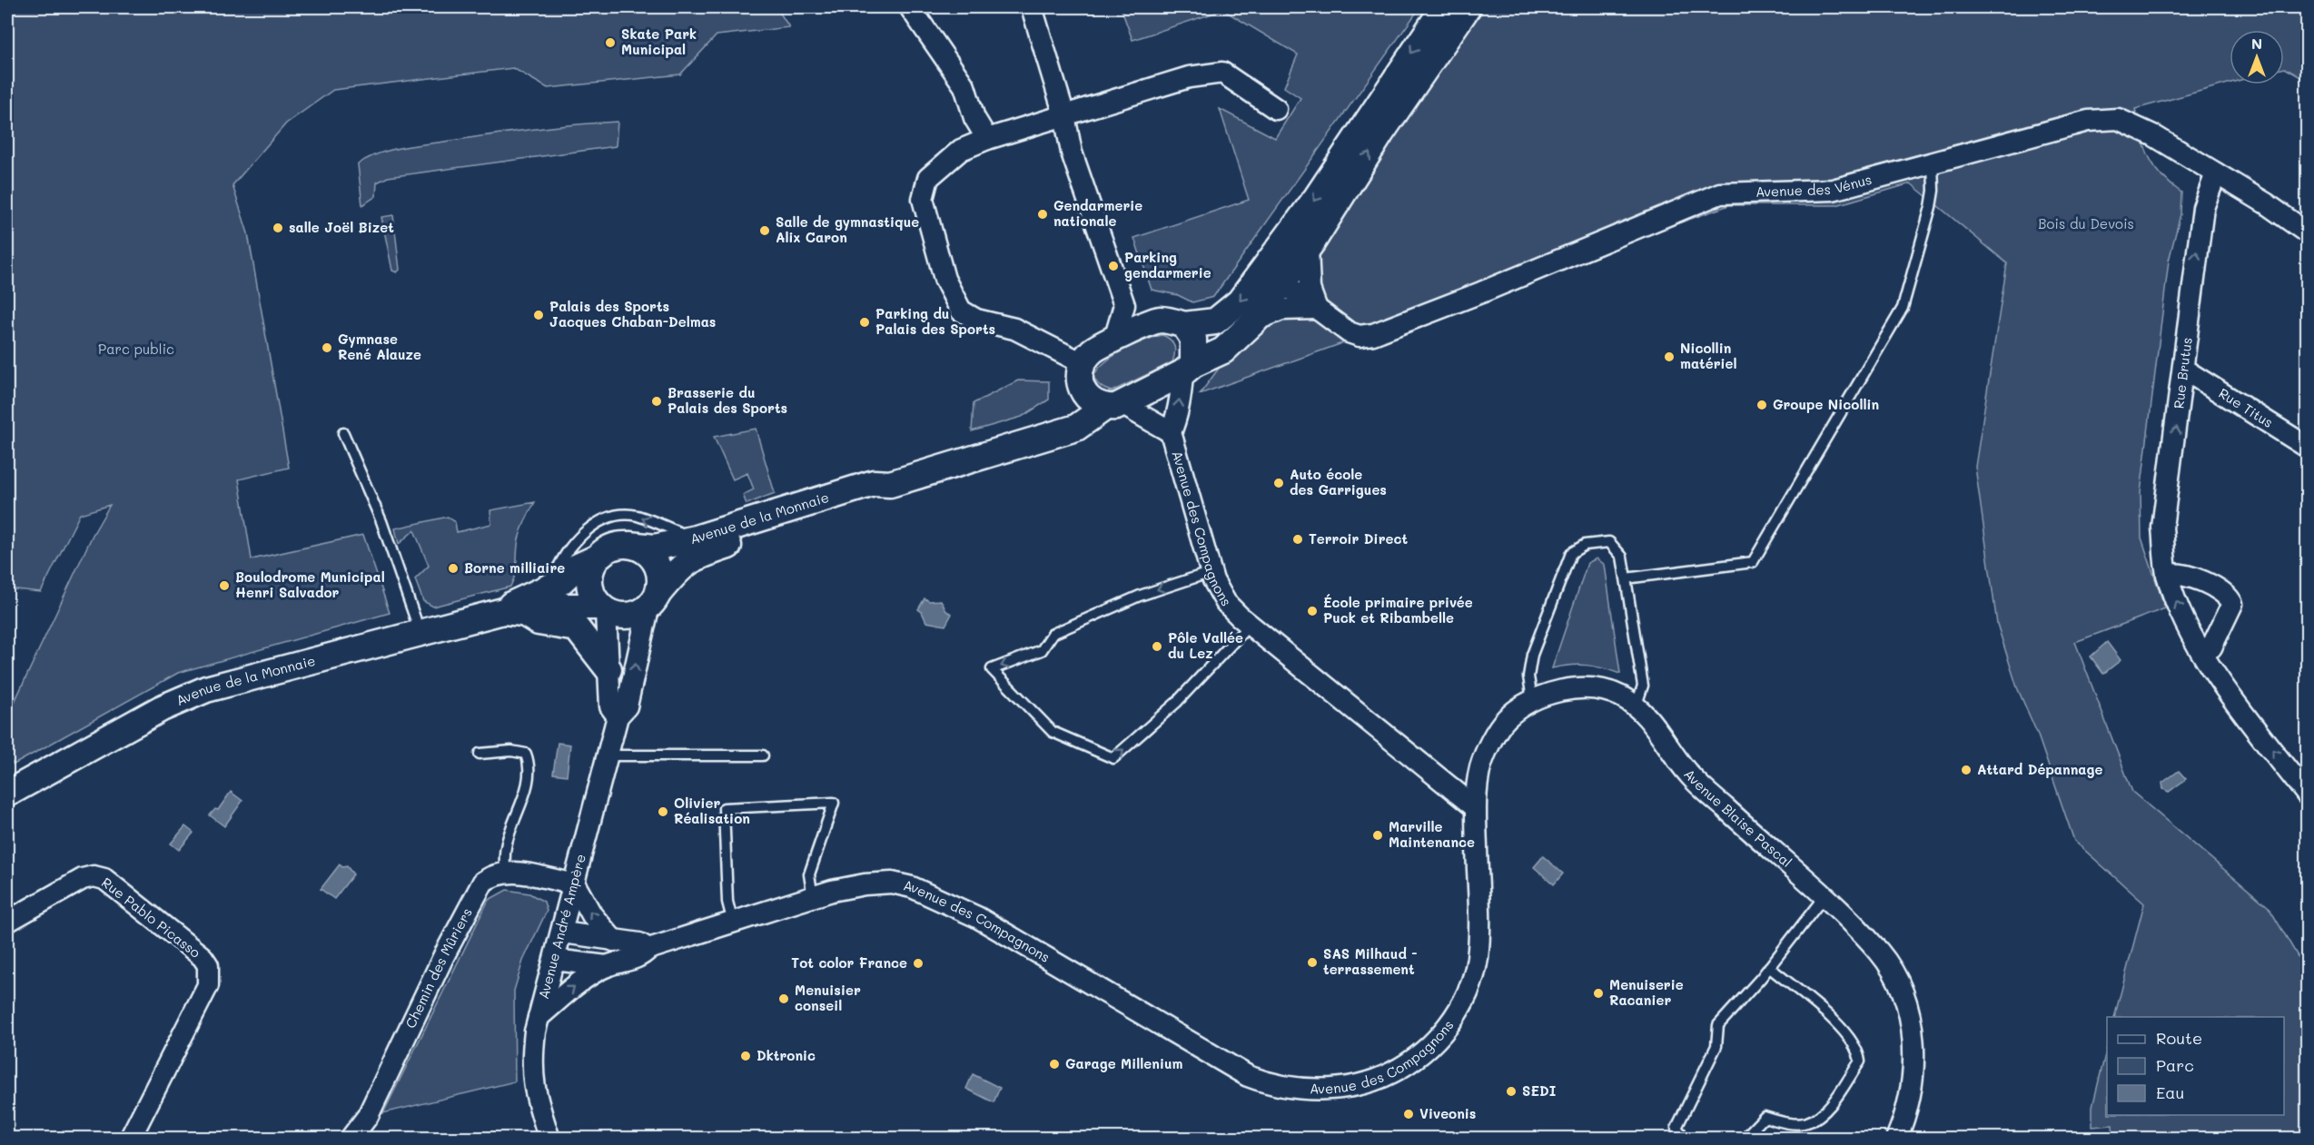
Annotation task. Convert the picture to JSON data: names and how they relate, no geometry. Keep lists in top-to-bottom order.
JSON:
{
  "streets": {
    "street": [
      "Avenue des Vénus",
      "Rue Brutus",
      "Rue Titus",
      "Avenue de la Monnaie",
      "Avenue des Compagnons",
      "Avenue Blaise Pascal",
      "Rue Pablo Picasso",
      "Avenue André Ampère",
      "Chemin des Mûriers"
    ]
  },
  "crossings": [
    ["Avenue des Vénus", "Rue Brutus"],
    ["Avenue des Vénus", "Avenue de la Monnaie"],
    ["Rue Brutus", "Rue Titus"],
    ["Avenue de la Monnaie", "Avenue des Compagnons"],
    ["Avenue de la Monnaie", "Avenue André Ampère"],
    ["Avenue des Compagnons", "Avenue Blaise Pascal"],
    ["Avenue des Compagnons", "Avenue André Ampère"]
  ],
  "one_way": ["Rue Brutus"],
  "parks": ["Bois du Devois", "Parc public"],
  "places": [
    "Skate Park Municipal",
    "Gendarmerie nationale",
    "salle Joël Bizet",
    "Salle de gymnastique Alix Caron",
    "Parking gendarmerie",
    "Palais des Sports Jacques Chaban-Delmas",
    "Parking du Palais des Sports",
    "Gymnase René Alauze",
    "Nicollin matériel",
    "Brasserie du Palais des Sports",
    "Groupe Nicollin",
    "Auto école des Garrigues",
    "Terroir Direct",
    "Borne milliaire",
    "Boulodrome Municipal Henri Salvador",
    "École primaire privée Puck et Ribambelle",
    "Pôle Vallée du Lez",
    "Attard Dépannage",
    "Olivier Réalisation",
    "Marville Maintenance",
    "SAS Milhaud - terrassement",
    "Tot color France",
    "Menuiserie Racanier",
    "Menuisier conseil",
    "Dktronic",
    "Garage Millenium",
    "SEDI",
    "Viveonis"
  ],
  "legend": ["Route", "Parc", "Eau"],
  "north": "top"
}
